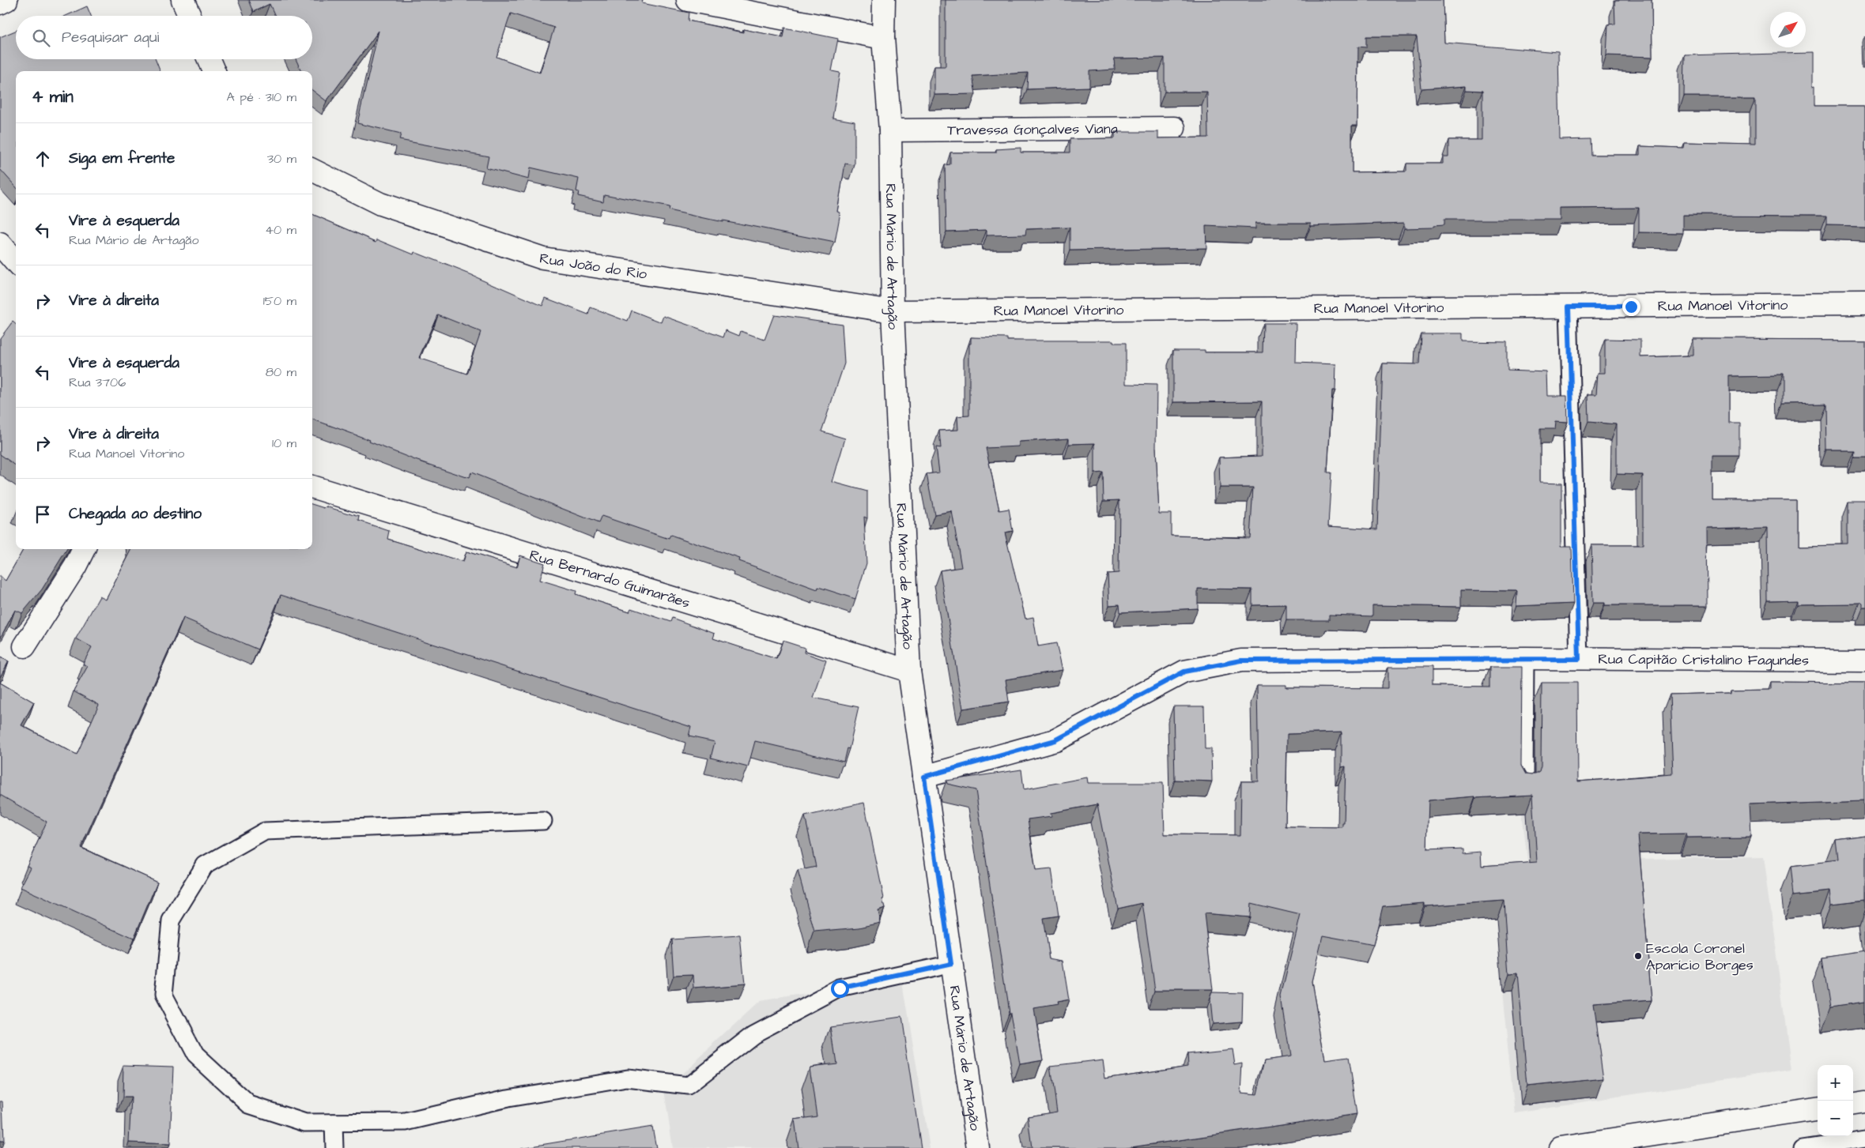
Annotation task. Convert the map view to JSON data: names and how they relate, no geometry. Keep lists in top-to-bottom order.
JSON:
{
  "streets": {
    "street": [
      "Travessa Gonçalves Viana",
      "Rua Mário de Artagão",
      "Rua João do Rio",
      "Rua Manoel Vitorino",
      "Rua Bernardo Guimarães",
      "Rua Capitão Cristalino Fagundes"
    ]
  },
  "crossings": [
    ["Travessa Gonçalves Viana", "Rua Mário de Artagão"],
    ["Rua Mário de Artagão", "Rua João do Rio"],
    ["Rua Mário de Artagão", "Rua Manoel Vitorino"],
    ["Rua Mário de Artagão", "Rua Bernardo Guimarães"],
    ["Rua Mário de Artagão", "Rua Capitão Cristalino Fagundes"],
    ["Rua João do Rio", "Rua Manoel Vitorino"]
  ],
  "places": ["Escola Coronel Aparício Borges"],
  "north": "top right",
  "page": {
    "search": "Pesquisar aqui",
    "heading": ["4 min", "A pé · 310 m"],
    "list": [
      ["Siga em frente", "30 m"],
      ["Vire à esquerda", "Rua Mário de Artagão", "40 m"],
      ["Vire à direita", "150 m"],
      ["Vire à esquerda", "Rua 3706", "80 m"],
      ["Vire à direita", "Rua Manoel Vitorino", "10 m"],
      "Chegada ao destino"
    ],
    "map_buttons": ["+", "−"]
  }
}
